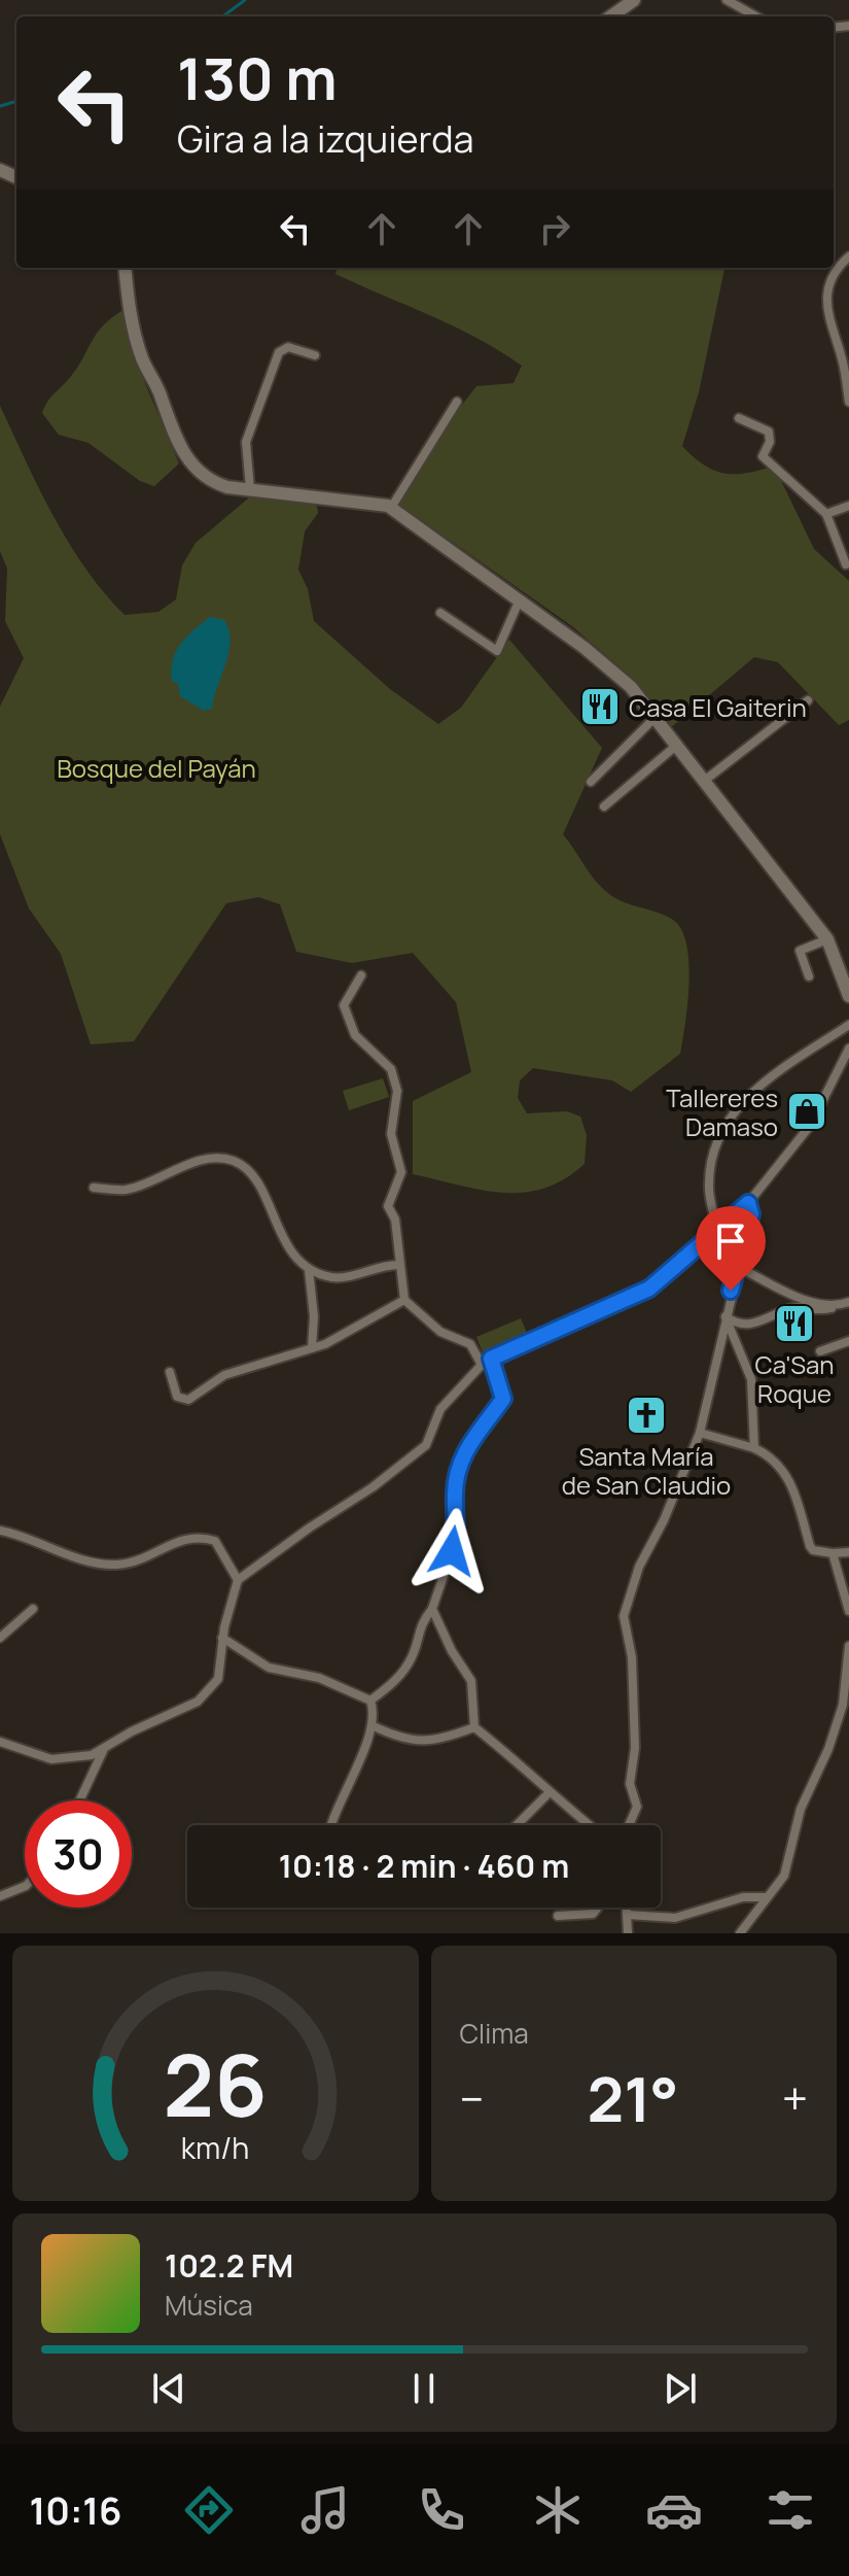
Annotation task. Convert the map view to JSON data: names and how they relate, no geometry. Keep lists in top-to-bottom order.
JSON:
{
  "parks": ["Bosque del Payán"],
  "places": {
    "restaurant": ["Casa El Gaiterin", "Ca'San Roque"],
    "shop": ["Tallereres Damaso"],
    "church": ["Santa María de San Claudio"]
  },
  "page": {
    "turn": ["130 m", "Gira a la izquierda"],
    "limit": "30",
    "trip": "10:18 · 2 min · 460 m",
    "tile": "Clima",
    "heat": ["−", "21°", "+"],
    "song": ["102.2 FM", "Música"],
    "tabs": "10:16",
    "gauge": ["26", "km/h"]
  }
}
